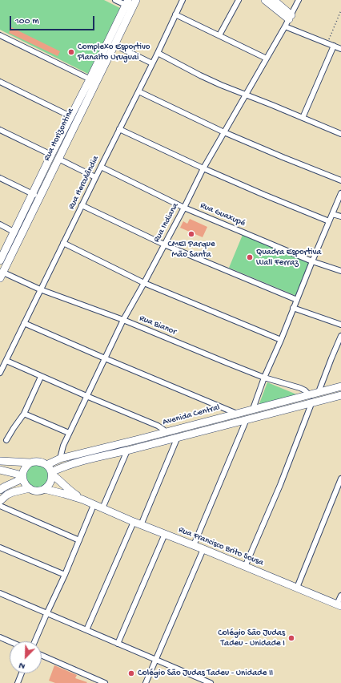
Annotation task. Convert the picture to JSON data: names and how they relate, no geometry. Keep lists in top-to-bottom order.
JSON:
{
  "streets": {
    "street": [
      "Rua Horizontina",
      "Rua Herculândia",
      "Rua Guaxupé",
      "Rua Indiana",
      "Rua Bianor",
      "Avenida Central",
      "Rua Francisco Brito Sousa"
    ]
  },
  "crossings": [
    ["Rua Horizontina", "Rua Bianor"],
    ["Rua Herculândia", "Rua Guaxupé"],
    ["Rua Herculândia", "Rua Bianor"],
    ["Rua Guaxupé", "Rua Indiana"],
    ["Rua Indiana", "Rua Bianor"],
    ["Rua Indiana", "Avenida Central"],
    ["Rua Bianor", "Avenida Central"]
  ],
  "places": [
    "Complexo Esportivo Planalto Uruguai",
    "CMEI Parque Mão Santa",
    "Quadra Esportiva Wall Ferraz",
    "Colégio São Judas Tadeu - Unidade I",
    "Colégio São Judas Tadeu - Unidade II"
  ],
  "scale_bar": "100 m",
  "north": "bottom left"
}
